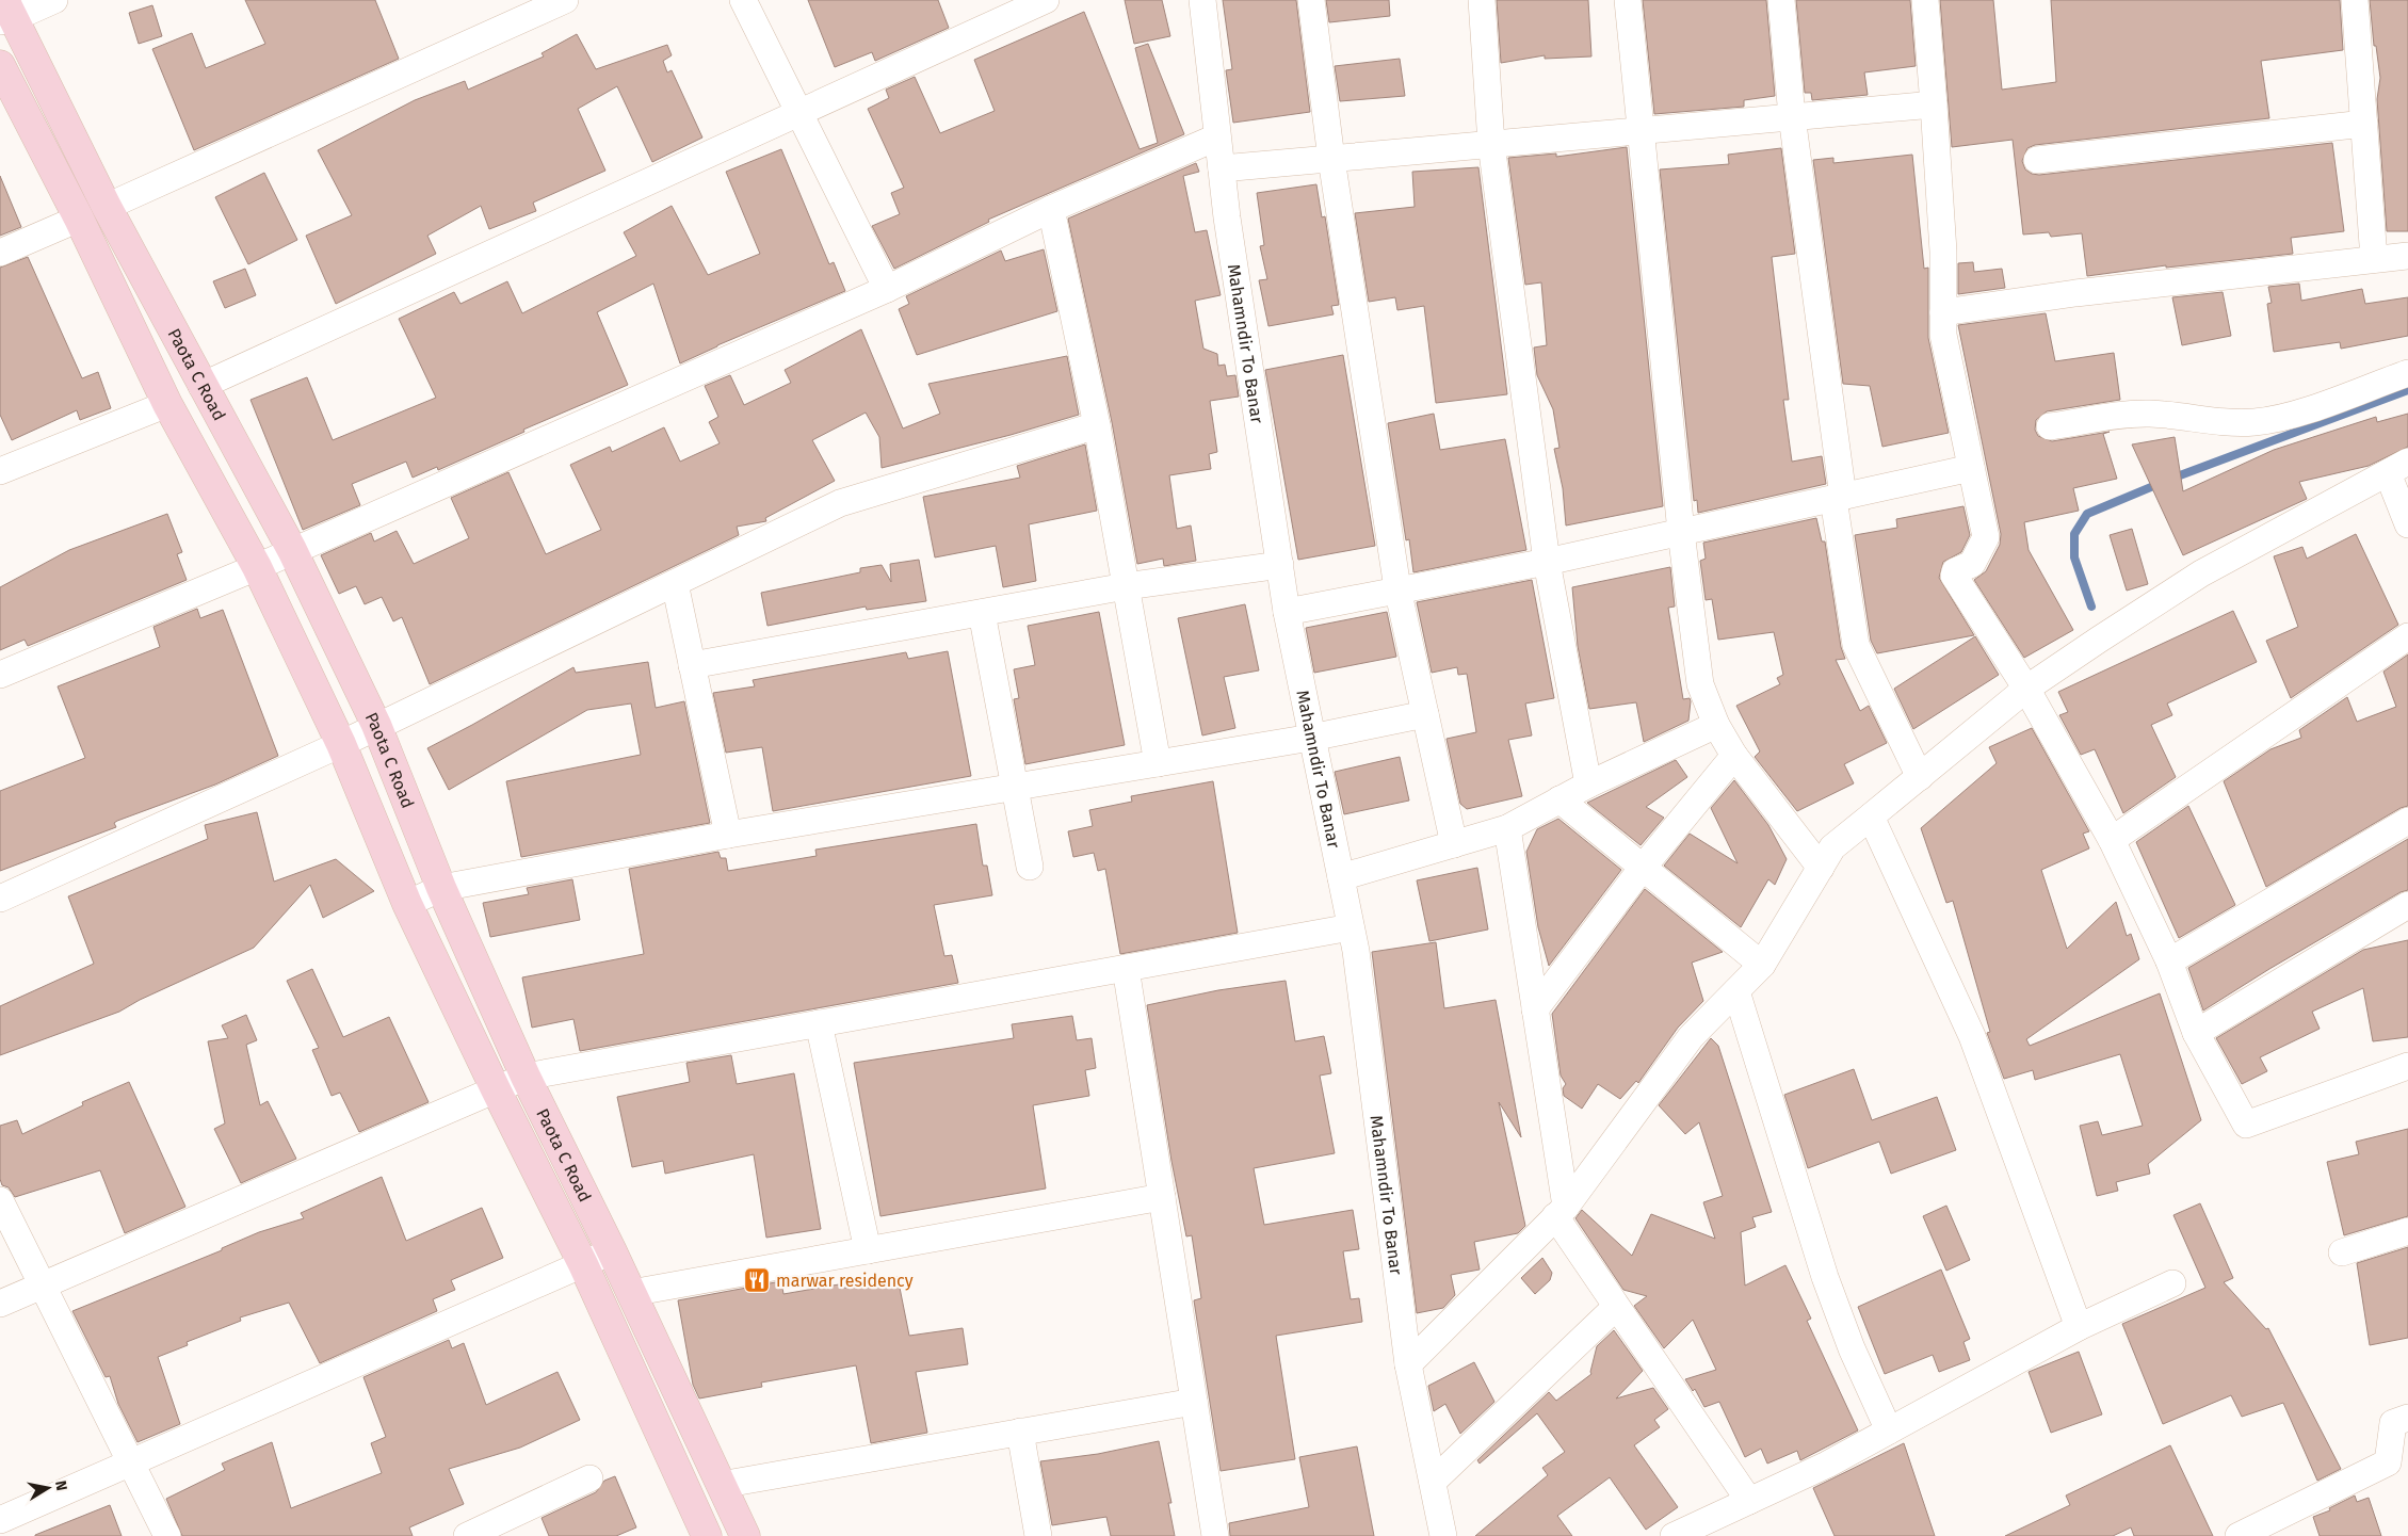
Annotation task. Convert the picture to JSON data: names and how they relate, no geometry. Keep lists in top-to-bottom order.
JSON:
{
  "streets": {
    "street": ["Mahamndir To Banar", "Paota C Road"]
  },
  "places": {
    "restaurant": ["marwar residency"]
  },
  "north": "right"
}
